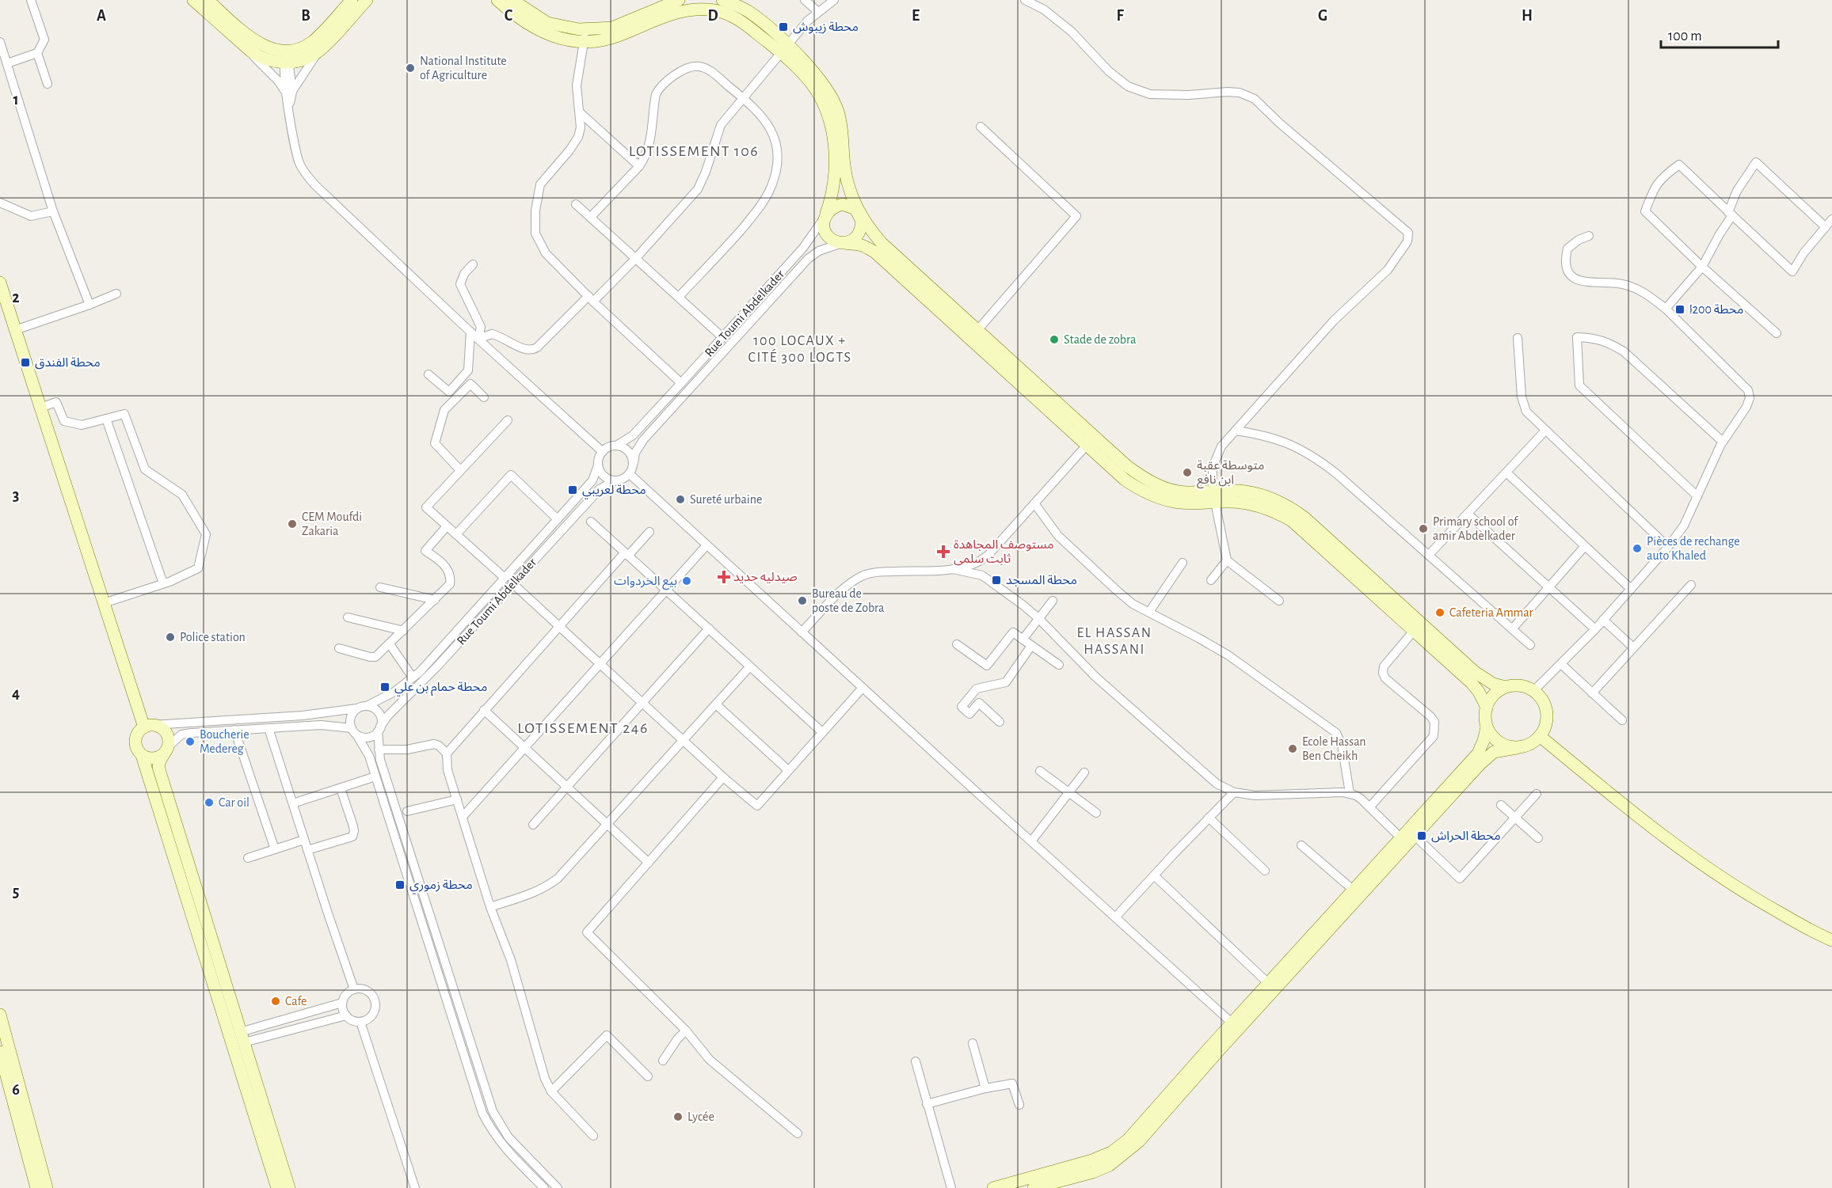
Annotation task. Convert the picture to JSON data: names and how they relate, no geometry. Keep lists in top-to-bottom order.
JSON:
{
  "streets": {
    "street": ["Rue Toumi Abdelkader"]
  },
  "districts": [
    "LOTISSEMENT 106",
    "100 LOCAUX + CITÉ 300 LOGTS",
    "EL HASSAN HASSANI",
    "LOTISSEMENT 246"
  ],
  "places": {
    "transit": [
      "محطة زيبوش",
      "محطة 200ا",
      "محطة الفندق",
      "محطة لعريبي",
      "محطة المسجد",
      "محطة حمام بن علي",
      "محطة الحراش",
      "محطة زموري"
    ],
    "other": [
      "National Institute of Agriculture",
      "Stade de zobra",
      "متوسطة عقبة ابن نافع",
      "Sureté urbaine",
      "CEM Moufdi Zakaria",
      "Primary school of amir Abdelkader",
      "Pièces de rechange auto Khaled",
      "بيع الخردوات",
      "Bureau de poste de Zobra",
      "Cafeteria Ammar",
      "Police station",
      "Boucherie Medereg",
      "Ecole Hassan Ben Cheikh",
      "Car oil",
      "Cafe",
      "Lycée"
    ],
    "health": ["مستوصف المجاهدة ثابت سلمى", "صيدليه حديد"]
  },
  "scale_bar": "100 m",
  "grid": {
    "columns": [
      "A",
      "B",
      "C",
      "D",
      "E",
      "F",
      "G",
      "H"
    ],
    "rows": [
      "1",
      "2",
      "3",
      "4",
      "5",
      "6"
    ]
  }
}
